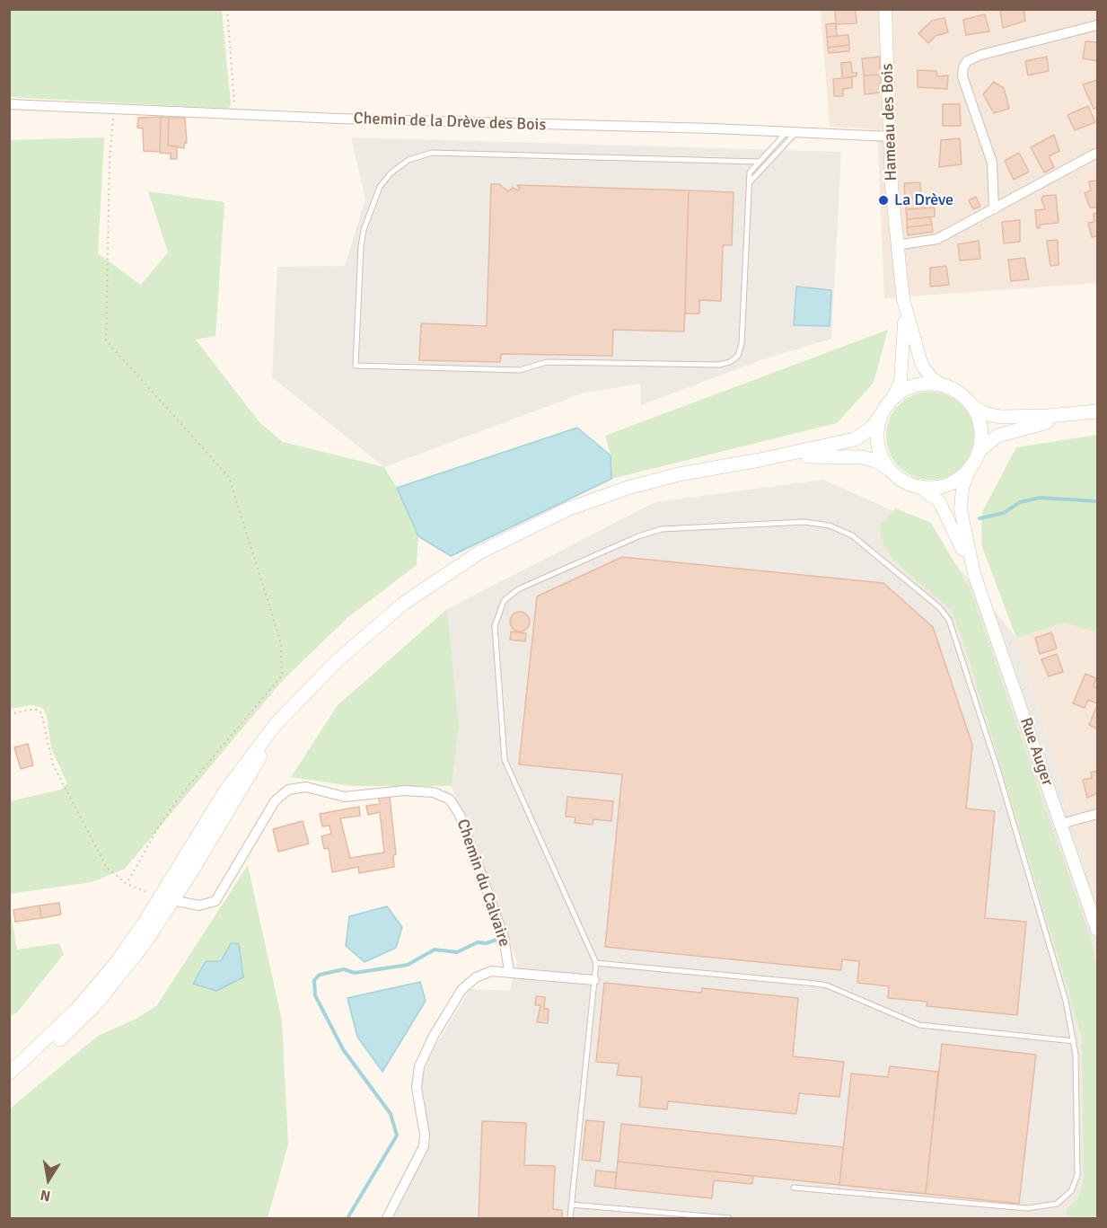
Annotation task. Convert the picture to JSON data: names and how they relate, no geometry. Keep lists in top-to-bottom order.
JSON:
{
  "streets": {
    "street": [
      "Chemin de la Drève des Bois",
      "Hameau des Bois",
      "Rue Auger",
      "Chemin du Calvaire"
    ]
  },
  "crossings": [
    ["Chemin de la Drève des Bois", "Hameau des Bois"],
    ["Hameau des Bois", "Rue Auger"]
  ],
  "places": ["La Drève"],
  "north": "bottom"
}
